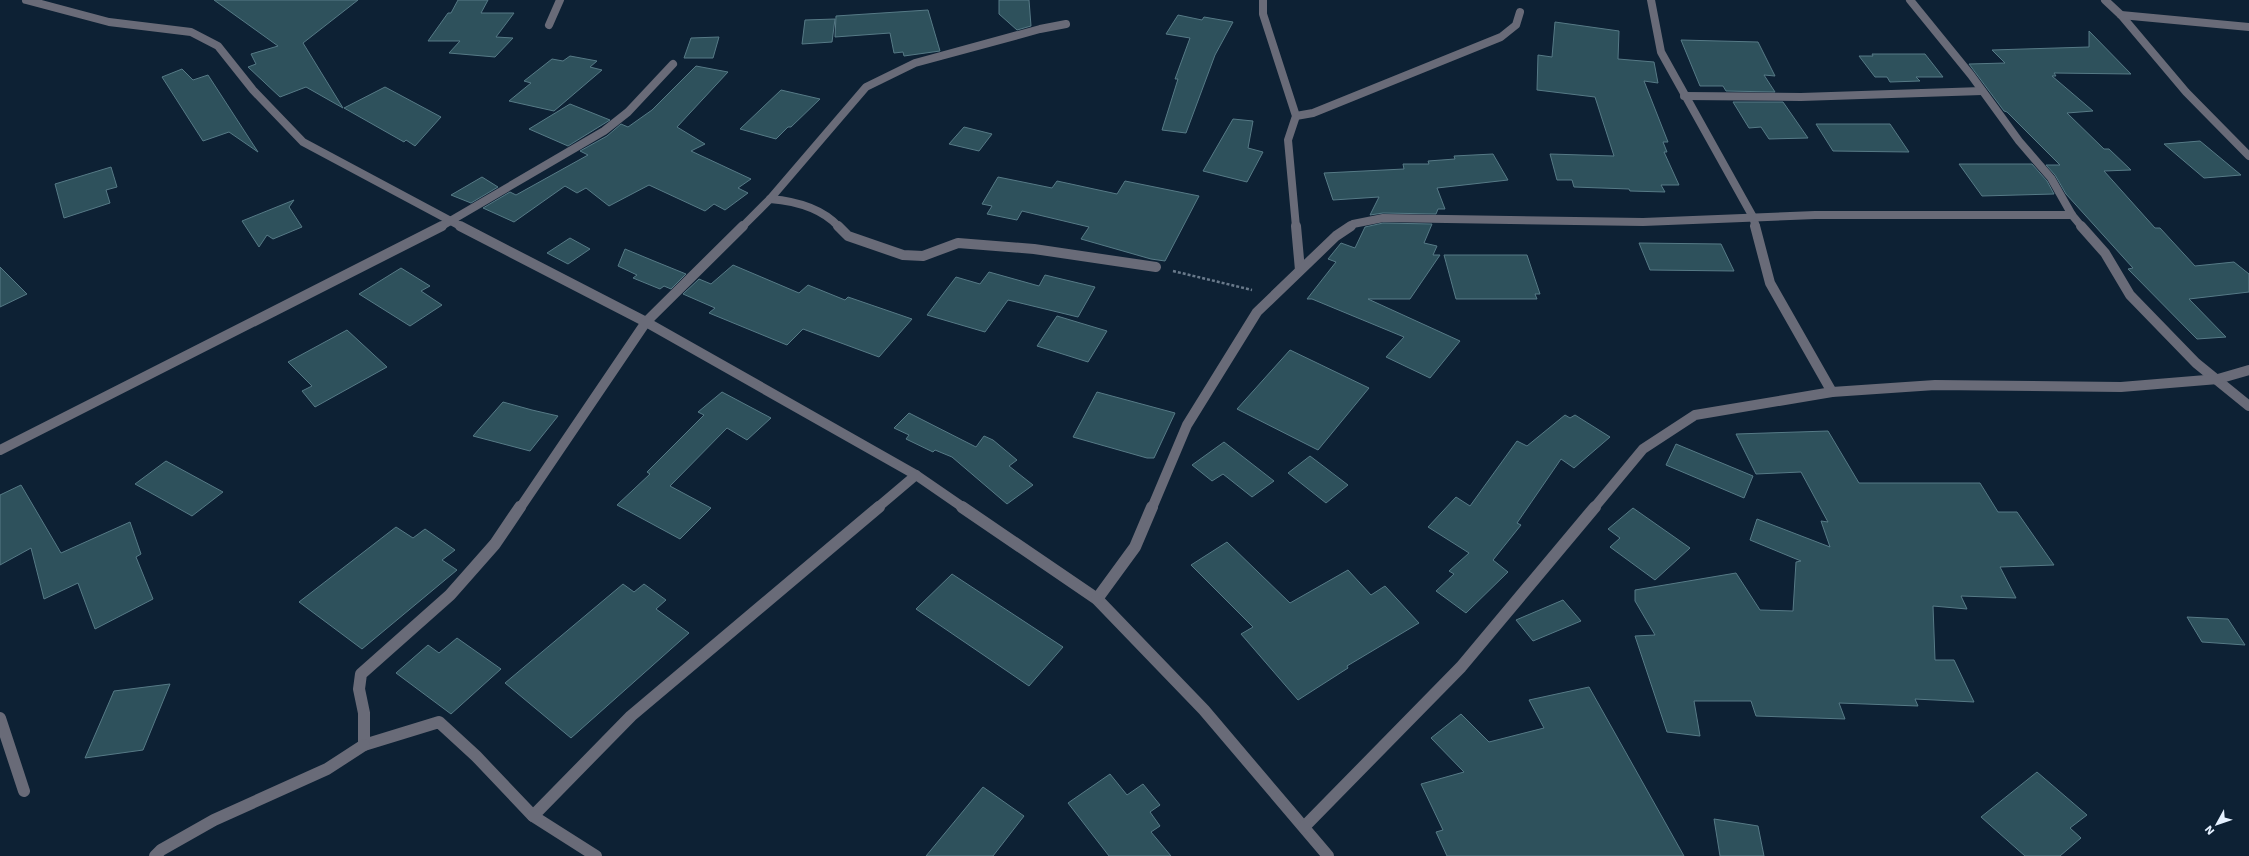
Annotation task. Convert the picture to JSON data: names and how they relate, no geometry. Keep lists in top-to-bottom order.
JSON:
{
  "north": "bottom left"
}
